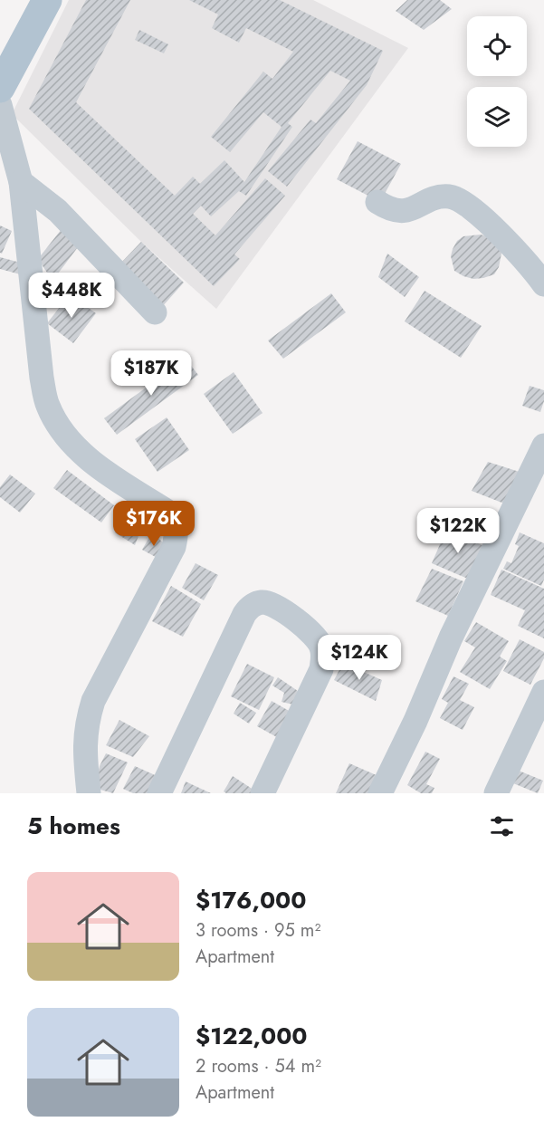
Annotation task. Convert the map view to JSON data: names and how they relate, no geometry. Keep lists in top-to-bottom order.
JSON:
{
  "page": {
    "price": [
      "$448K",
      "$187K",
      "$176K",
      "$122K",
      "$124K"
    ],
    "heading": "5 homes",
    "list": [
      {
        "name": "$176,000",
        "note": "3 rooms · 95 m² · Apartment"
      },
      {
        "name": "$122,000",
        "note": "2 rooms · 54 m² · Apartment"
      }
    ]
  }
}
